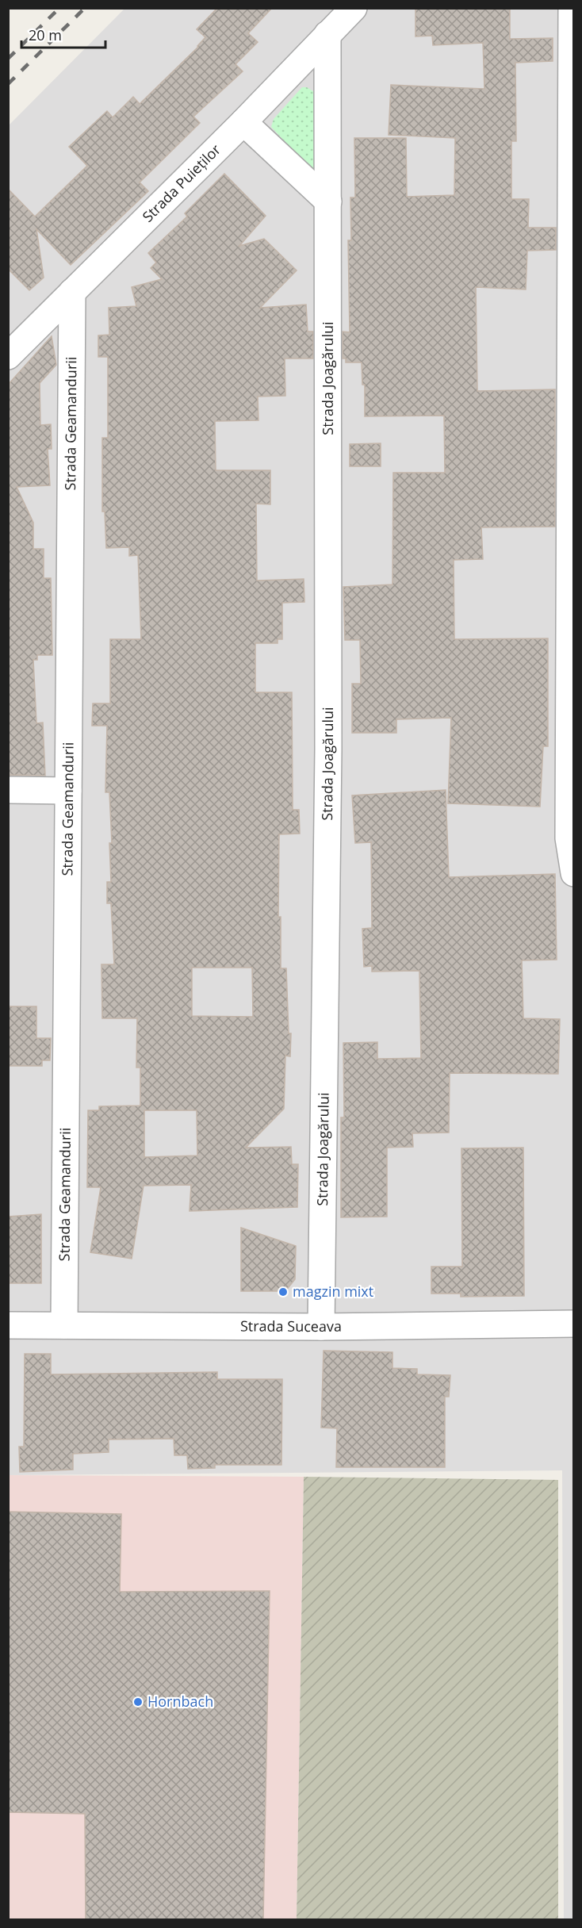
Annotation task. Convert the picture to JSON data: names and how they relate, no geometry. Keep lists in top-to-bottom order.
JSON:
{
  "streets": {
    "street": [
      "Strada Puieților",
      "Strada Joagărului",
      "Strada Geamandurii",
      "Strada Suceava"
    ]
  },
  "crossings": [
    ["Strada Puieților", "Strada Joagărului"],
    ["Strada Puieților", "Strada Geamandurii"],
    ["Strada Joagărului", "Strada Suceava"],
    ["Strada Geamandurii", "Strada Suceava"]
  ],
  "places": ["magzin mixt", "Hornbach"],
  "scale_bar": "20 m"
}
